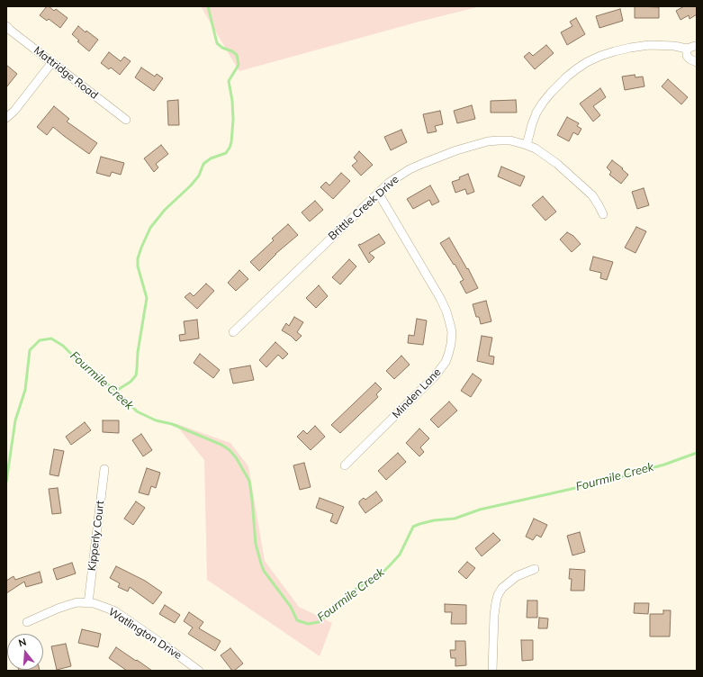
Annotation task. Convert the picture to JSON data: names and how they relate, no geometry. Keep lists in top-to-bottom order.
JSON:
{
  "streets": {
    "street": [
      "Mattridge Road",
      "Brittle Creek Drive",
      "Minden Lane",
      "Kipperly Court",
      "Watlington Drive"
    ]
  },
  "crossings": [
    ["Brittle Creek Drive", "Minden Lane"],
    ["Kipperly Court", "Watlington Drive"]
  ],
  "water": ["Fourmile Creek"],
  "north": "top"
}
